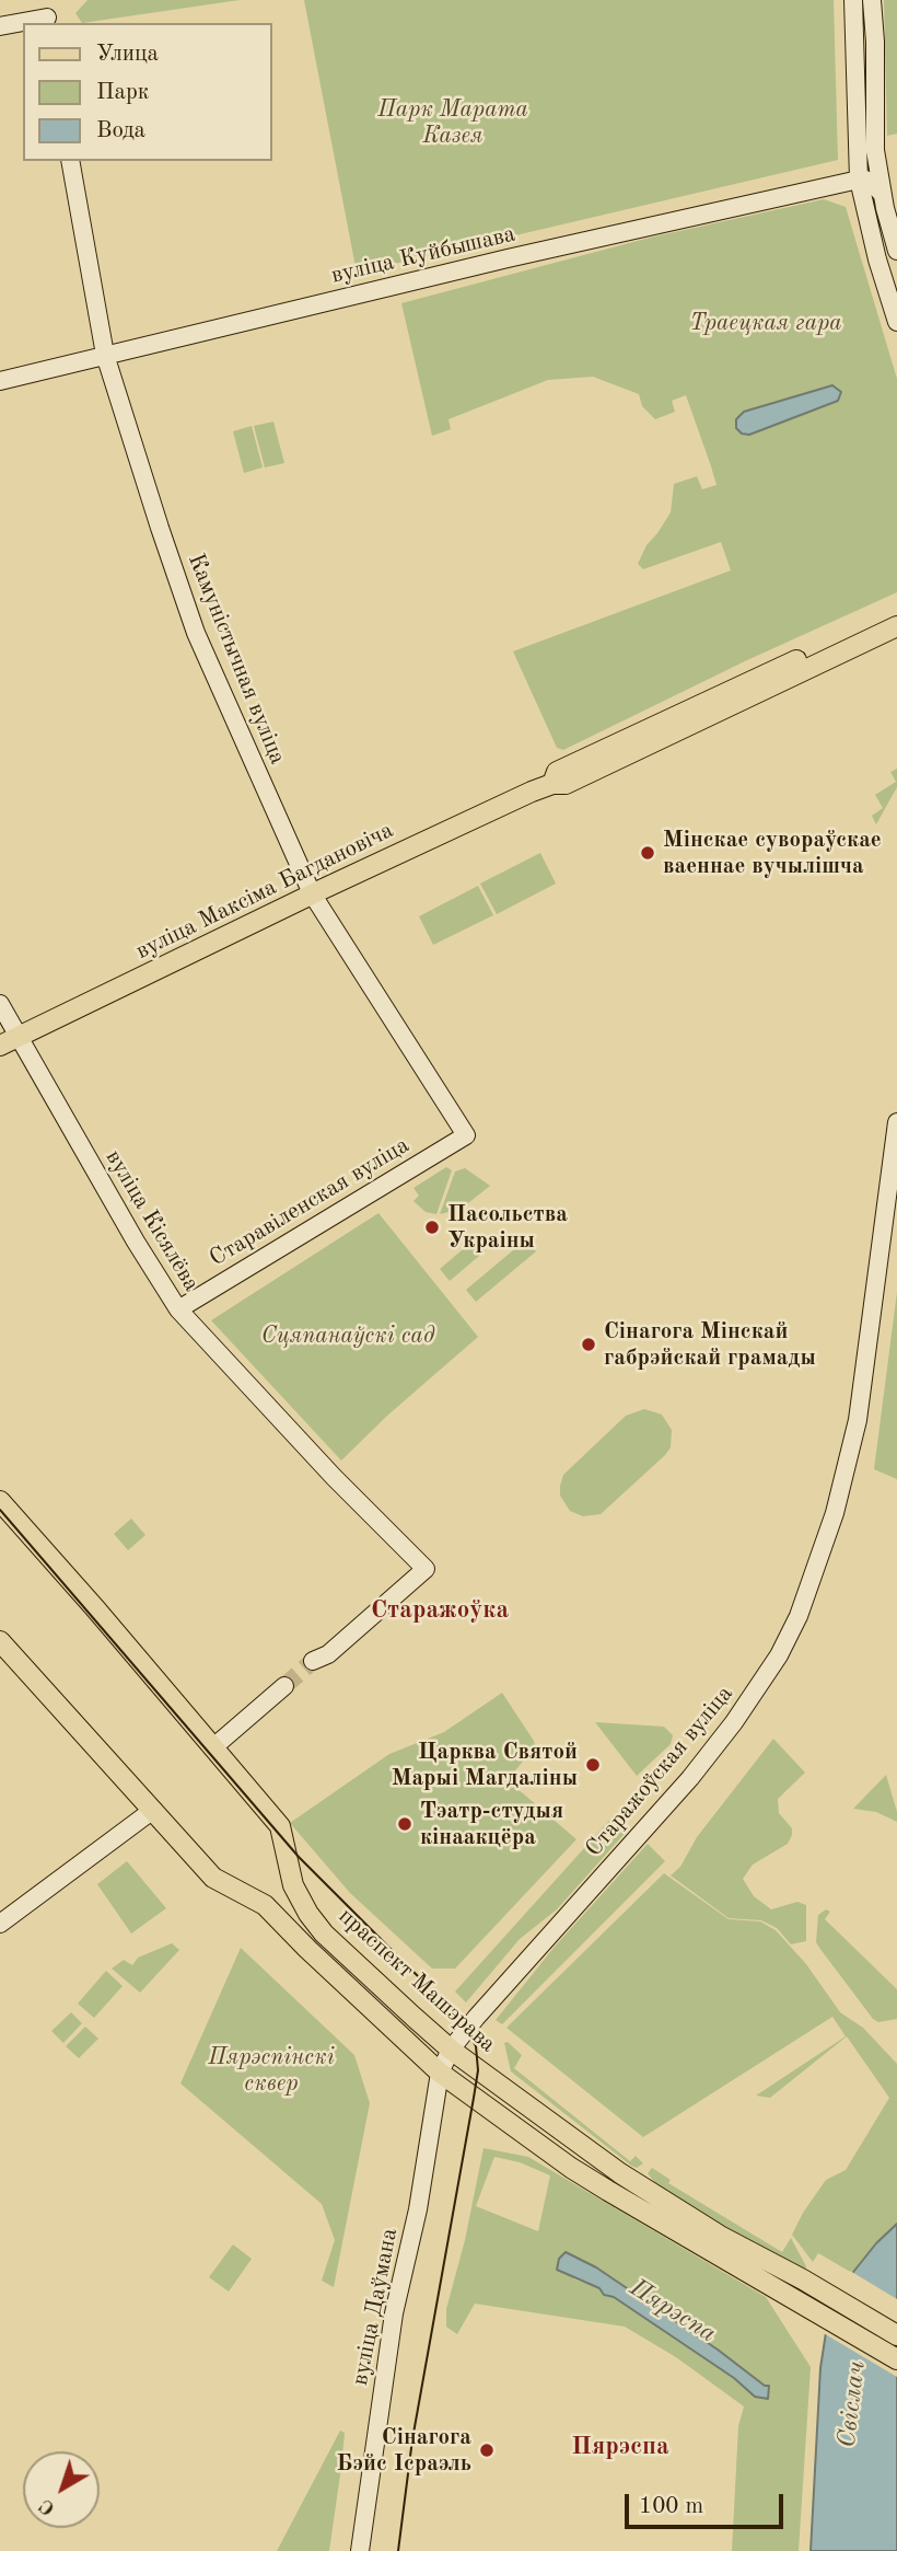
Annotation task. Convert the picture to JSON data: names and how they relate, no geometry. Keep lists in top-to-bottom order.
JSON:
{
  "streets": {
    "main road": [
      "вуліца Куйбышава",
      "Камуністычная вуліца",
      "вуліца Максіма Багдановіча",
      "Старавіленская вуліца",
      "вуліца Кісялёва",
      "Старажоўская вуліца",
      "праспект Машэрава",
      "вуліца Даўмана"
    ]
  },
  "crossings": [
    ["вуліца Куйбышава", "Камуністычная вуліца"],
    ["Камуністычная вуліца", "вуліца Максіма Багдановіча"],
    ["Камуністычная вуліца", "Старавіленская вуліца"],
    ["вуліца Максіма Багдановіча", "вуліца Кісялёва"],
    ["Старавіленская вуліца", "вуліца Кісялёва"],
    ["Старажоўская вуліца", "праспект Машэрава"],
    ["Старажоўская вуліца", "вуліца Даўмана"],
    ["праспект Машэрава", "вуліца Даўмана"]
  ],
  "districts": ["Старажоўка", "Пярэспа"],
  "water": ["Пярэспа", "Свіслач"],
  "parks": [
    "Парк Марата Казея",
    "Траецкая гара",
    "Сцяпанаўскі сад",
    "Пярэспінскі сквер"
  ],
  "places": [
    "Мінскае сувораўскае ваеннае вучылішча",
    "Пасольства Украіны",
    "Сінагога Мінскай габрэйскай грамады",
    "Царква Святой Марыі Магдаліны",
    "Тэатр-студыя кінаакцёра",
    "Сінагога Бэйс Ісраэль"
  ],
  "legend": ["Улица", "Парк", "Вода"],
  "scale_bar": "100 m",
  "north": "bottom left"
}
